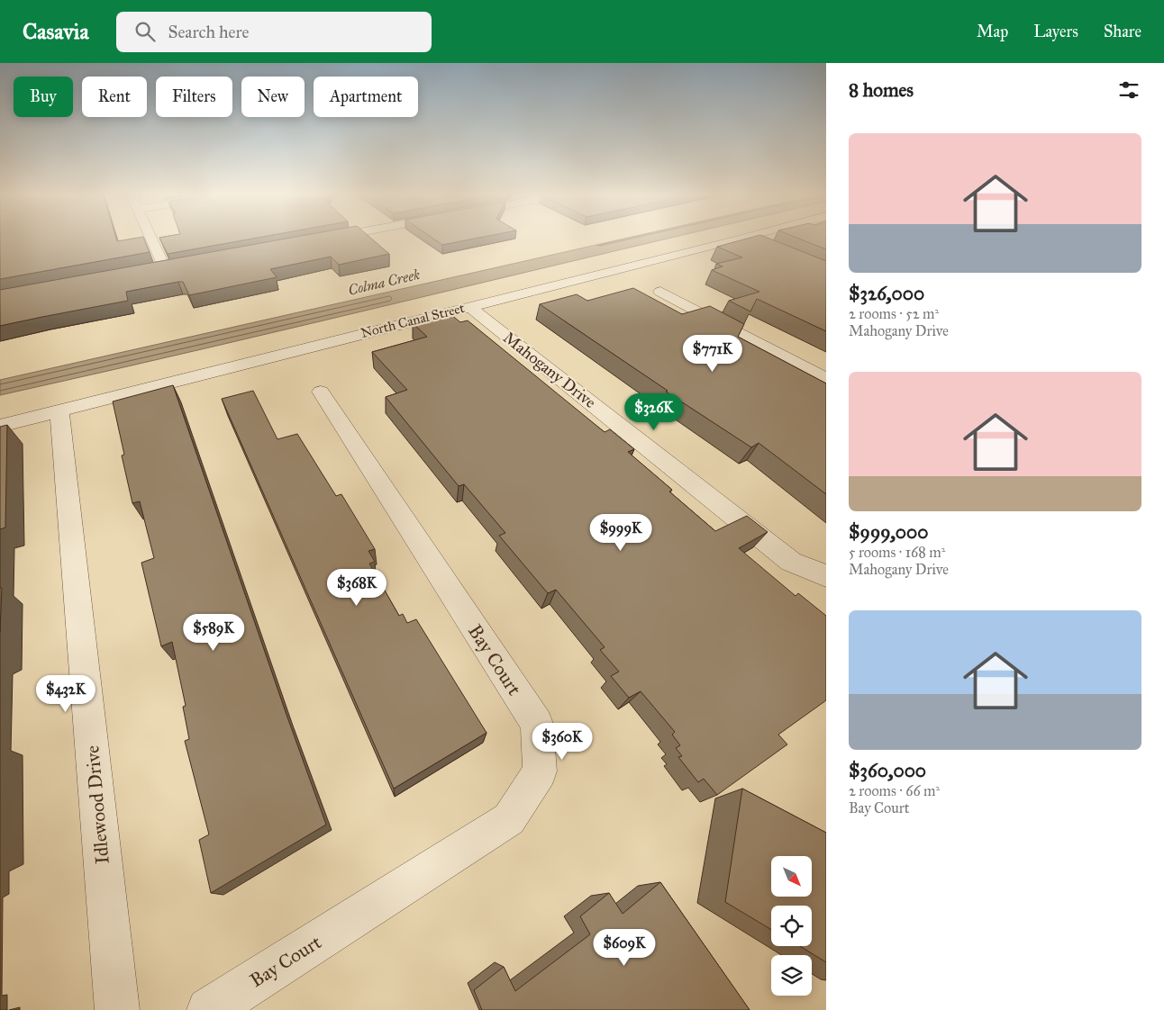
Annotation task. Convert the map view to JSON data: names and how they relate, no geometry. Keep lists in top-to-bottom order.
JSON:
{
  "streets": {
    "street": [
      "North Canal Street",
      "Mahogany Drive",
      "Bay Court",
      "Idlewood Drive"
    ]
  },
  "crossings": [
    ["North Canal Street", "Mahogany Drive"],
    ["North Canal Street", "Idlewood Drive"]
  ],
  "water": ["Colma Creek"],
  "north": "bottom right",
  "page": {
    "header": "Casavia",
    "search": "Search here",
    "nav": ["Map", "Layers", "Share"],
    "heading": "8 homes",
    "chip": [
      "Buy",
      "Rent",
      "Filters",
      "New",
      "Apartment"
    ],
    "list": [
      {
        "name": "$326,000",
        "note": "2 rooms · 52 m² · Mahogany Drive"
      },
      {
        "name": "$999,000",
        "note": "5 rooms · 168 m² · Mahogany Drive"
      },
      {
        "name": "$360,000",
        "note": "2 rooms · 66 m² · Bay Court"
      }
    ],
    "price": [
      "$771K",
      "$326K",
      "$999K",
      "$368K",
      "$589K",
      "$432K",
      "$360K",
      "$609K"
    ]
  }
}
